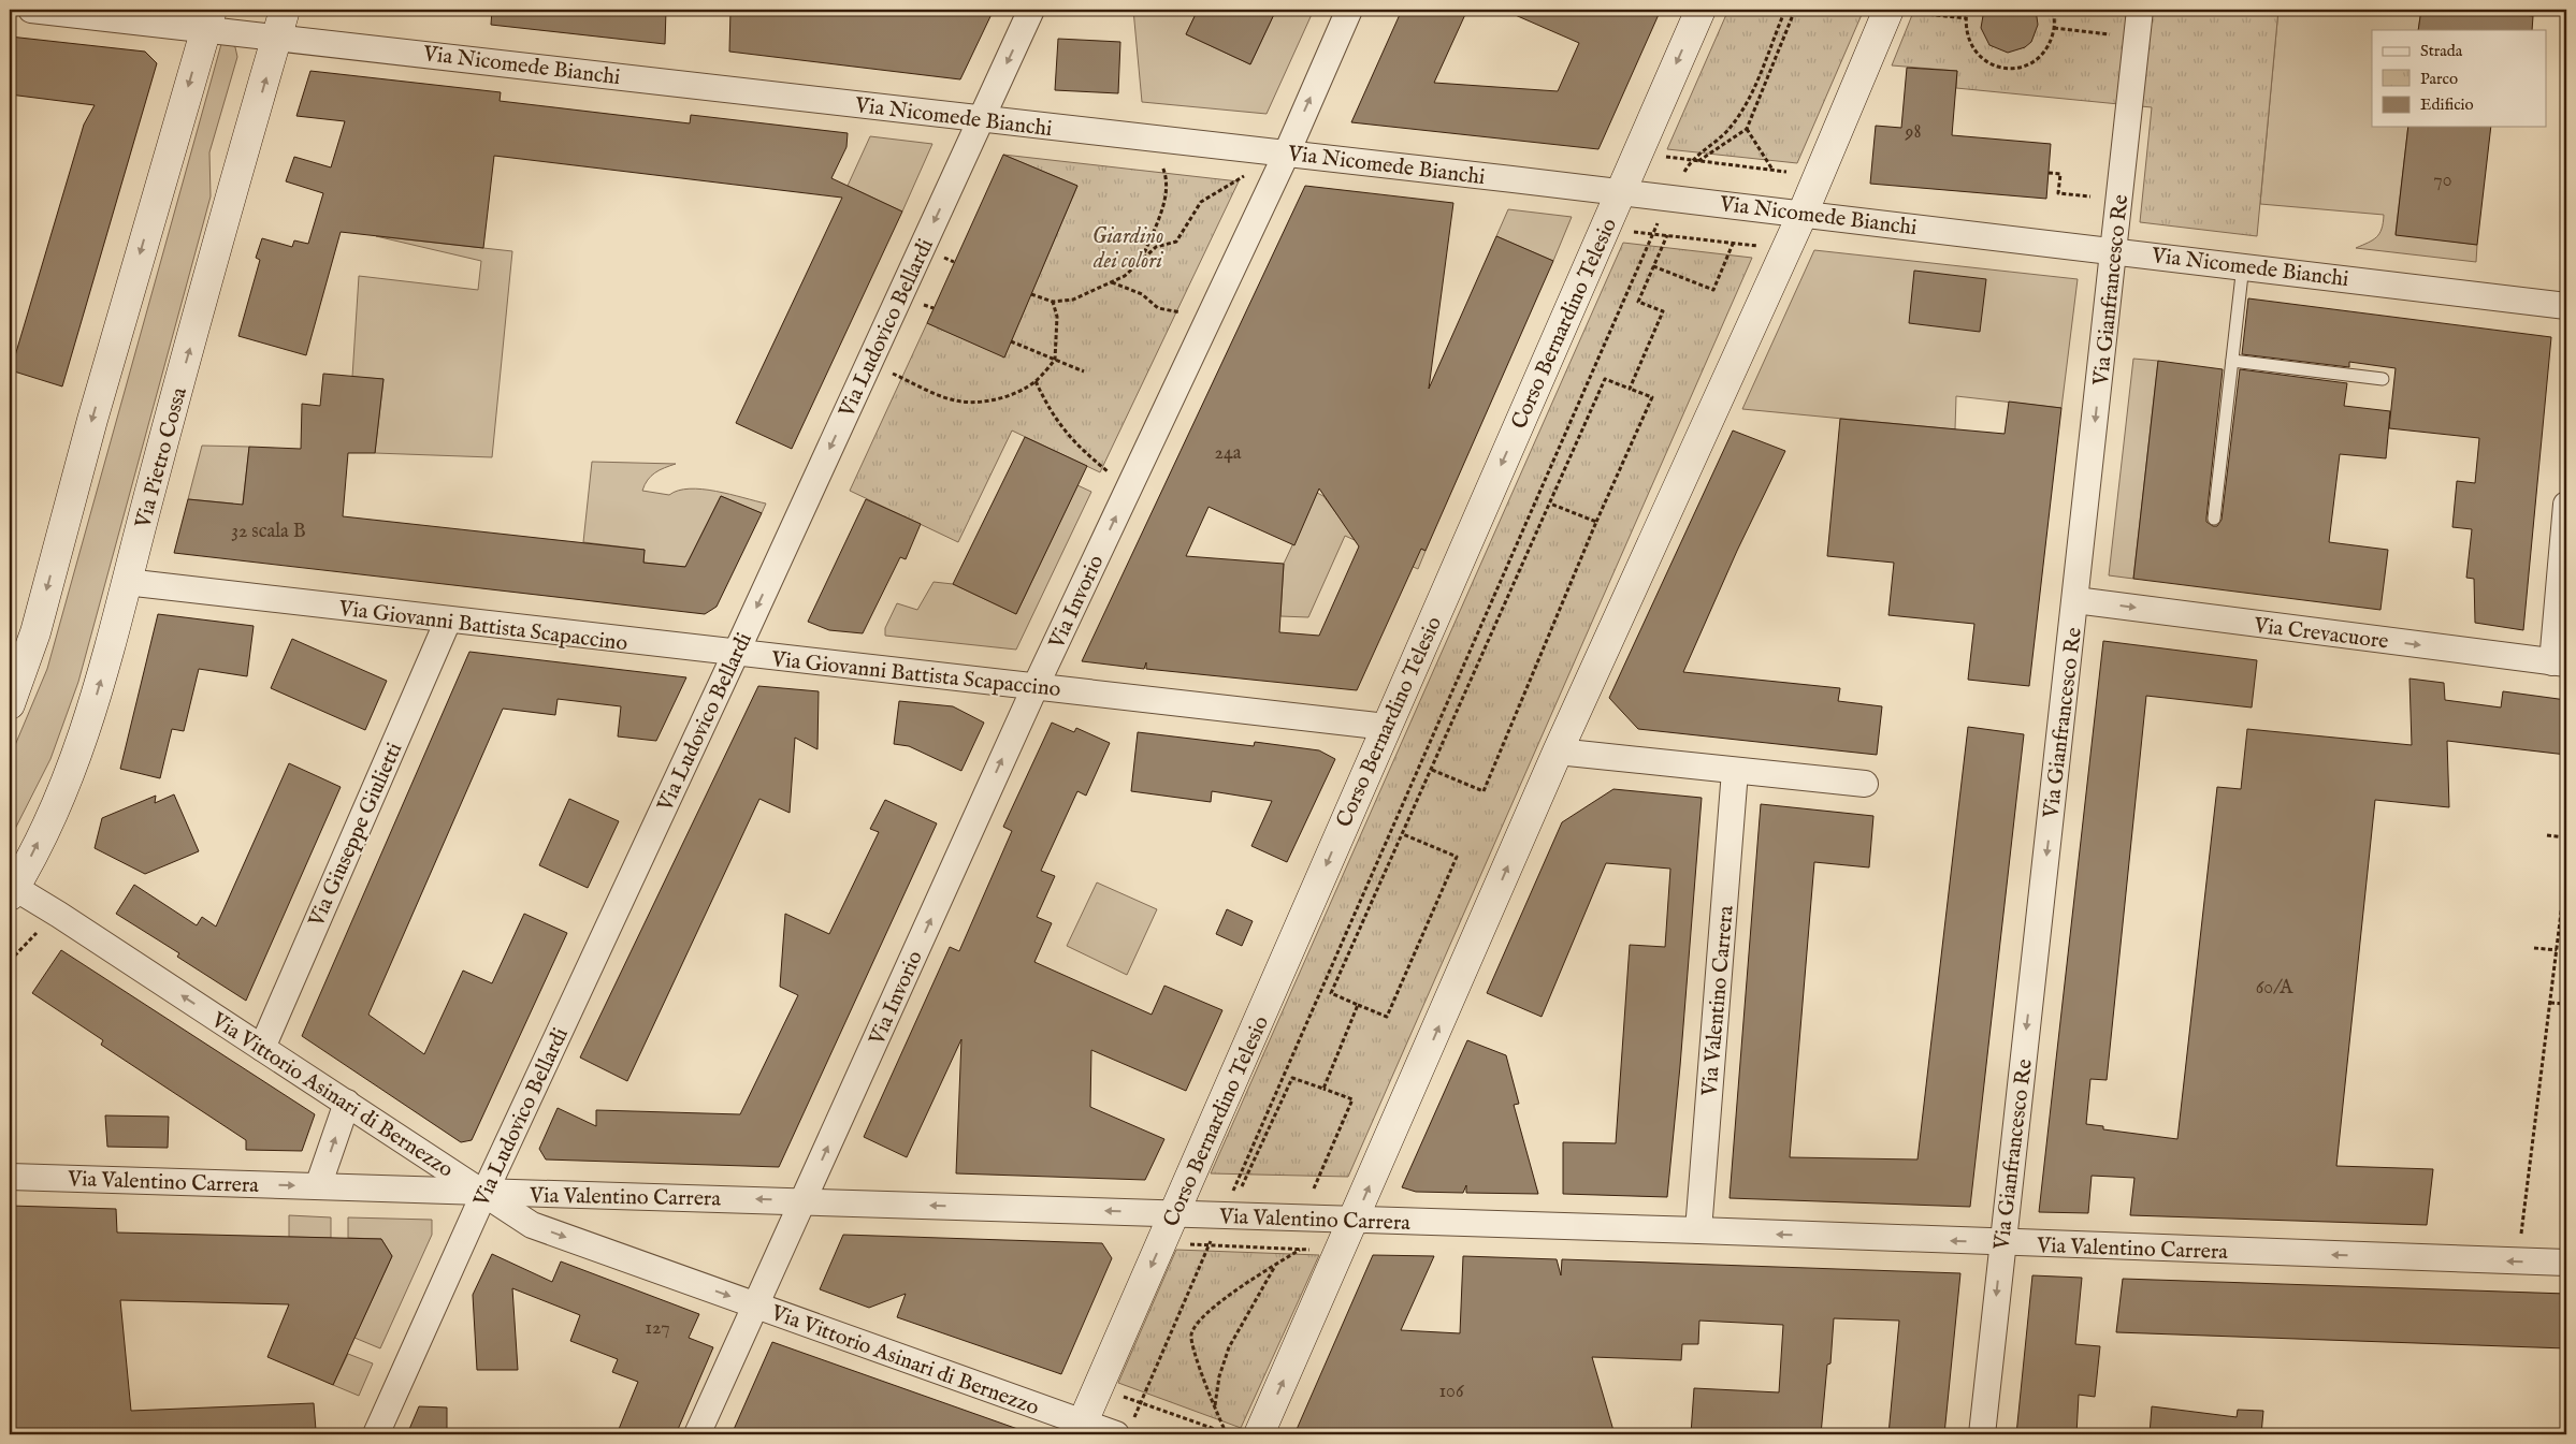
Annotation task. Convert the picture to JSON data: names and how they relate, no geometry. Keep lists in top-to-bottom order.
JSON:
{
  "streets": {
    "street": [
      "Via Nicomede Bianchi",
      "Via Gianfrancesco Re",
      "Corso Bernardino Telesio",
      "Via Ludovico Bellardi",
      "Via Pietro Cossa",
      "Via Invorio",
      "Via Giovanni Battista Scapaccino",
      "Via Crevacuore",
      "Via Giuseppe Giulietti",
      "Via Valentino Carrera",
      "Via Vittorio Asinari di Bernezzo"
    ]
  },
  "crossings": [
    ["Via Nicomede Bianchi", "Via Gianfrancesco Re"],
    ["Via Nicomede Bianchi", "Corso Bernardino Telesio"],
    ["Via Nicomede Bianchi", "Via Ludovico Bellardi"],
    ["Via Nicomede Bianchi", "Via Pietro Cossa"],
    ["Via Nicomede Bianchi", "Via Invorio"],
    ["Via Gianfrancesco Re", "Via Crevacuore"],
    ["Via Gianfrancesco Re", "Via Valentino Carrera"],
    ["Corso Bernardino Telesio", "Via Giovanni Battista Scapaccino"],
    ["Corso Bernardino Telesio", "Via Valentino Carrera"],
    ["Corso Bernardino Telesio", "Via Vittorio Asinari di Bernezzo"],
    ["Via Ludovico Bellardi", "Via Giovanni Battista Scapaccino"],
    ["Via Ludovico Bellardi", "Via Valentino Carrera"],
    ["Via Ludovico Bellardi", "Via Vittorio Asinari di Bernezzo"],
    ["Via Pietro Cossa", "Via Giovanni Battista Scapaccino"],
    ["Via Pietro Cossa", "Via Vittorio Asinari di Bernezzo"],
    ["Via Invorio", "Via Giovanni Battista Scapaccino"],
    ["Via Invorio", "Via Valentino Carrera"],
    ["Via Giovanni Battista Scapaccino", "Via Giuseppe Giulietti"],
    ["Via Giuseppe Giulietti", "Via Vittorio Asinari di Bernezzo"],
    ["Via Valentino Carrera", "Via Vittorio Asinari di Bernezzo"]
  ],
  "one_way": [
    "Via Gianfrancesco Re",
    "Via Ludovico Bellardi",
    "Via Invorio",
    "Via Crevacuore"
  ],
  "parks": ["Giardino dei colori"],
  "house_numbers": [
    "98",
    "70",
    "24a",
    "32 scala B",
    "60/A",
    "127",
    "106"
  ],
  "legend": ["Strada", "Parco", "Edificio"]
}
